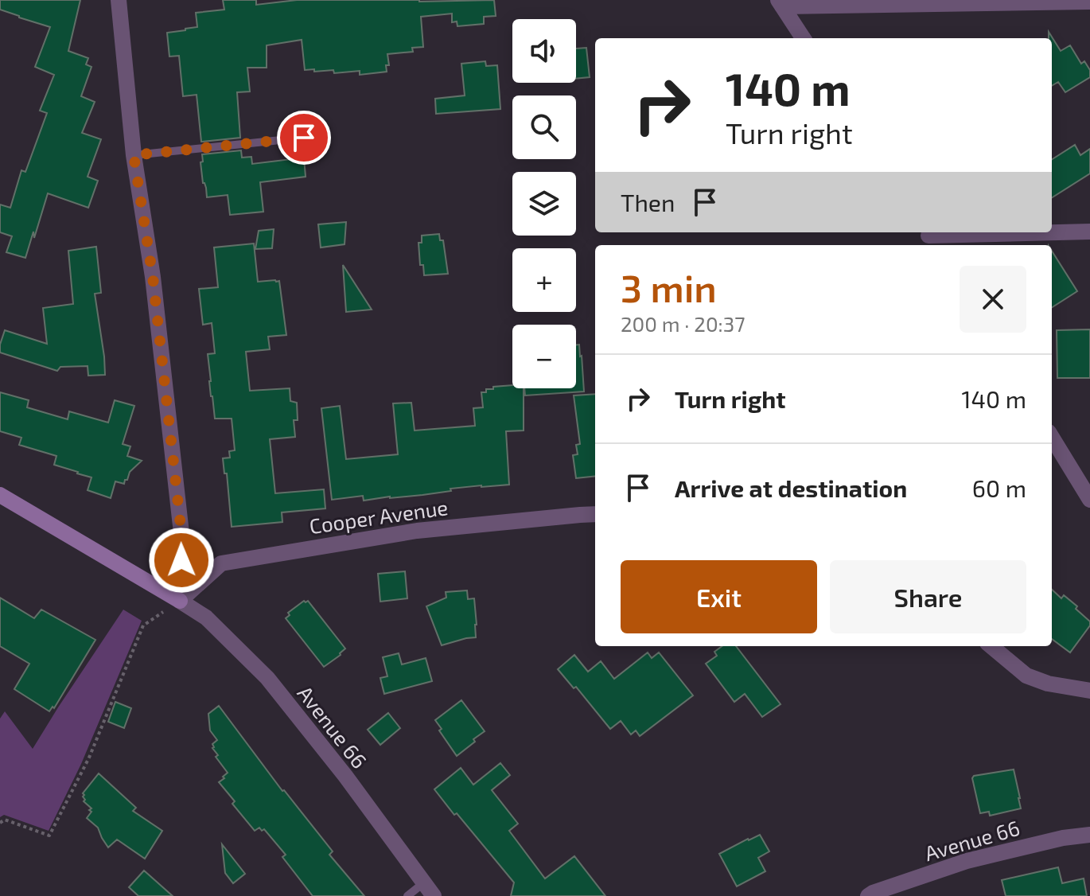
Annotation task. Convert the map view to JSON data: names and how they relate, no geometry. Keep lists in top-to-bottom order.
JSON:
{
  "streets": {
    "street": ["Cooper Avenue", "Avenue 66"]
  },
  "crossings": [
    ["Cooper Avenue", "Avenue 66"]
  ],
  "page": {
    "map_buttons": ["+", "−"],
    "turn": ["140 m", "Turn right"],
    "then": "Then",
    "heading": ["3 min", "200 m · 20:37"],
    "list": [
      {
        "name": "Turn right",
        "value": "140 m"
      },
      {
        "name": "Arrive at destination",
        "value": "60 m"
      }
    ],
    "buttons": ["Exit", "Share"]
  }
}
